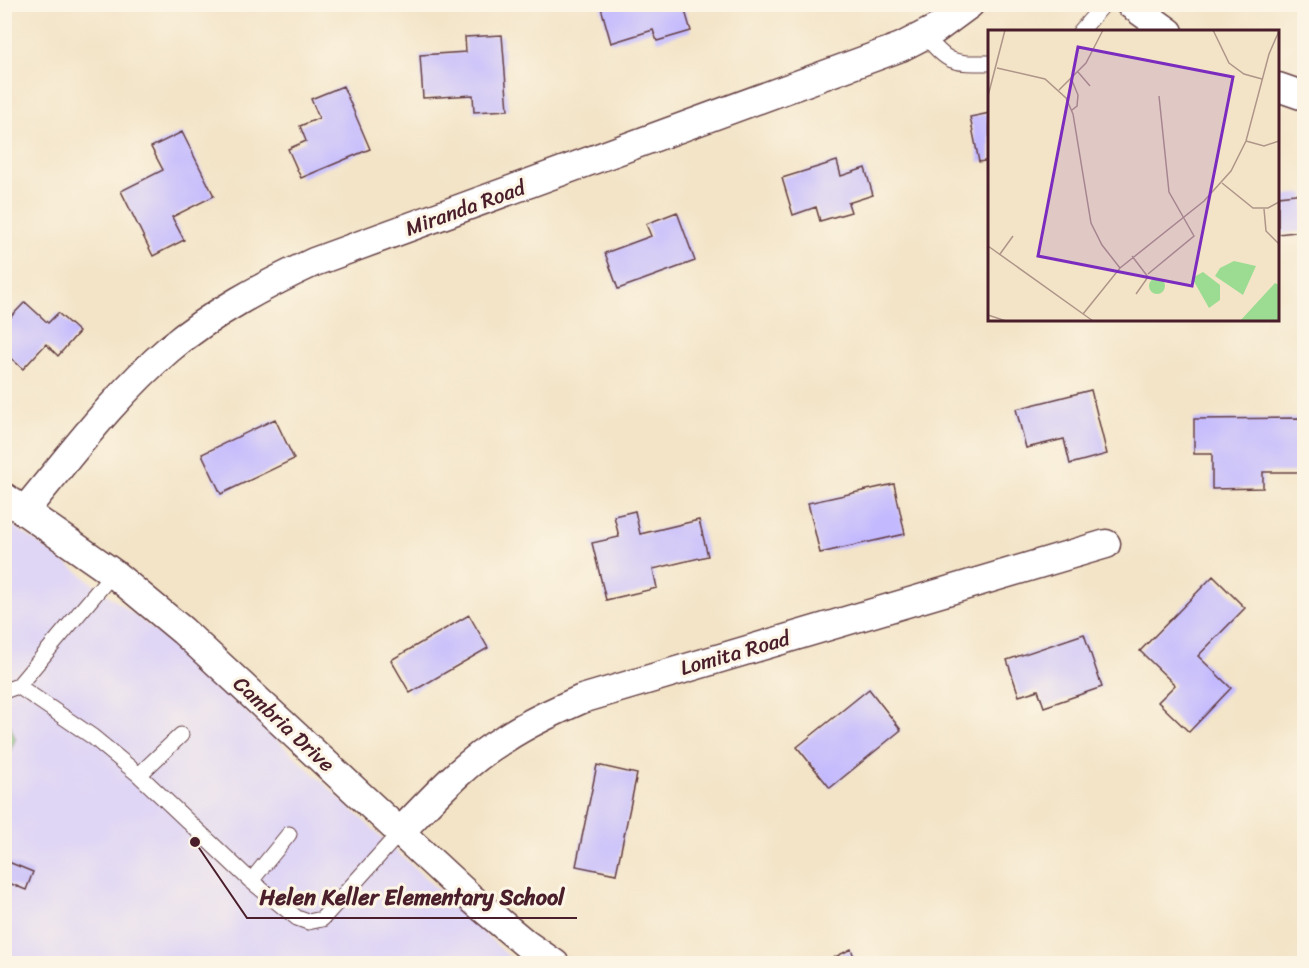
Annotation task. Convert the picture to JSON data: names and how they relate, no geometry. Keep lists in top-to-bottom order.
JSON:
{
  "streets": {
    "street": ["Miranda Road", "Lomita Road", "Cambria Drive"]
  },
  "crossings": [
    ["Miranda Road", "Cambria Drive"],
    ["Lomita Road", "Cambria Drive"]
  ],
  "places": ["Helen Keller Elementary School"]
}
